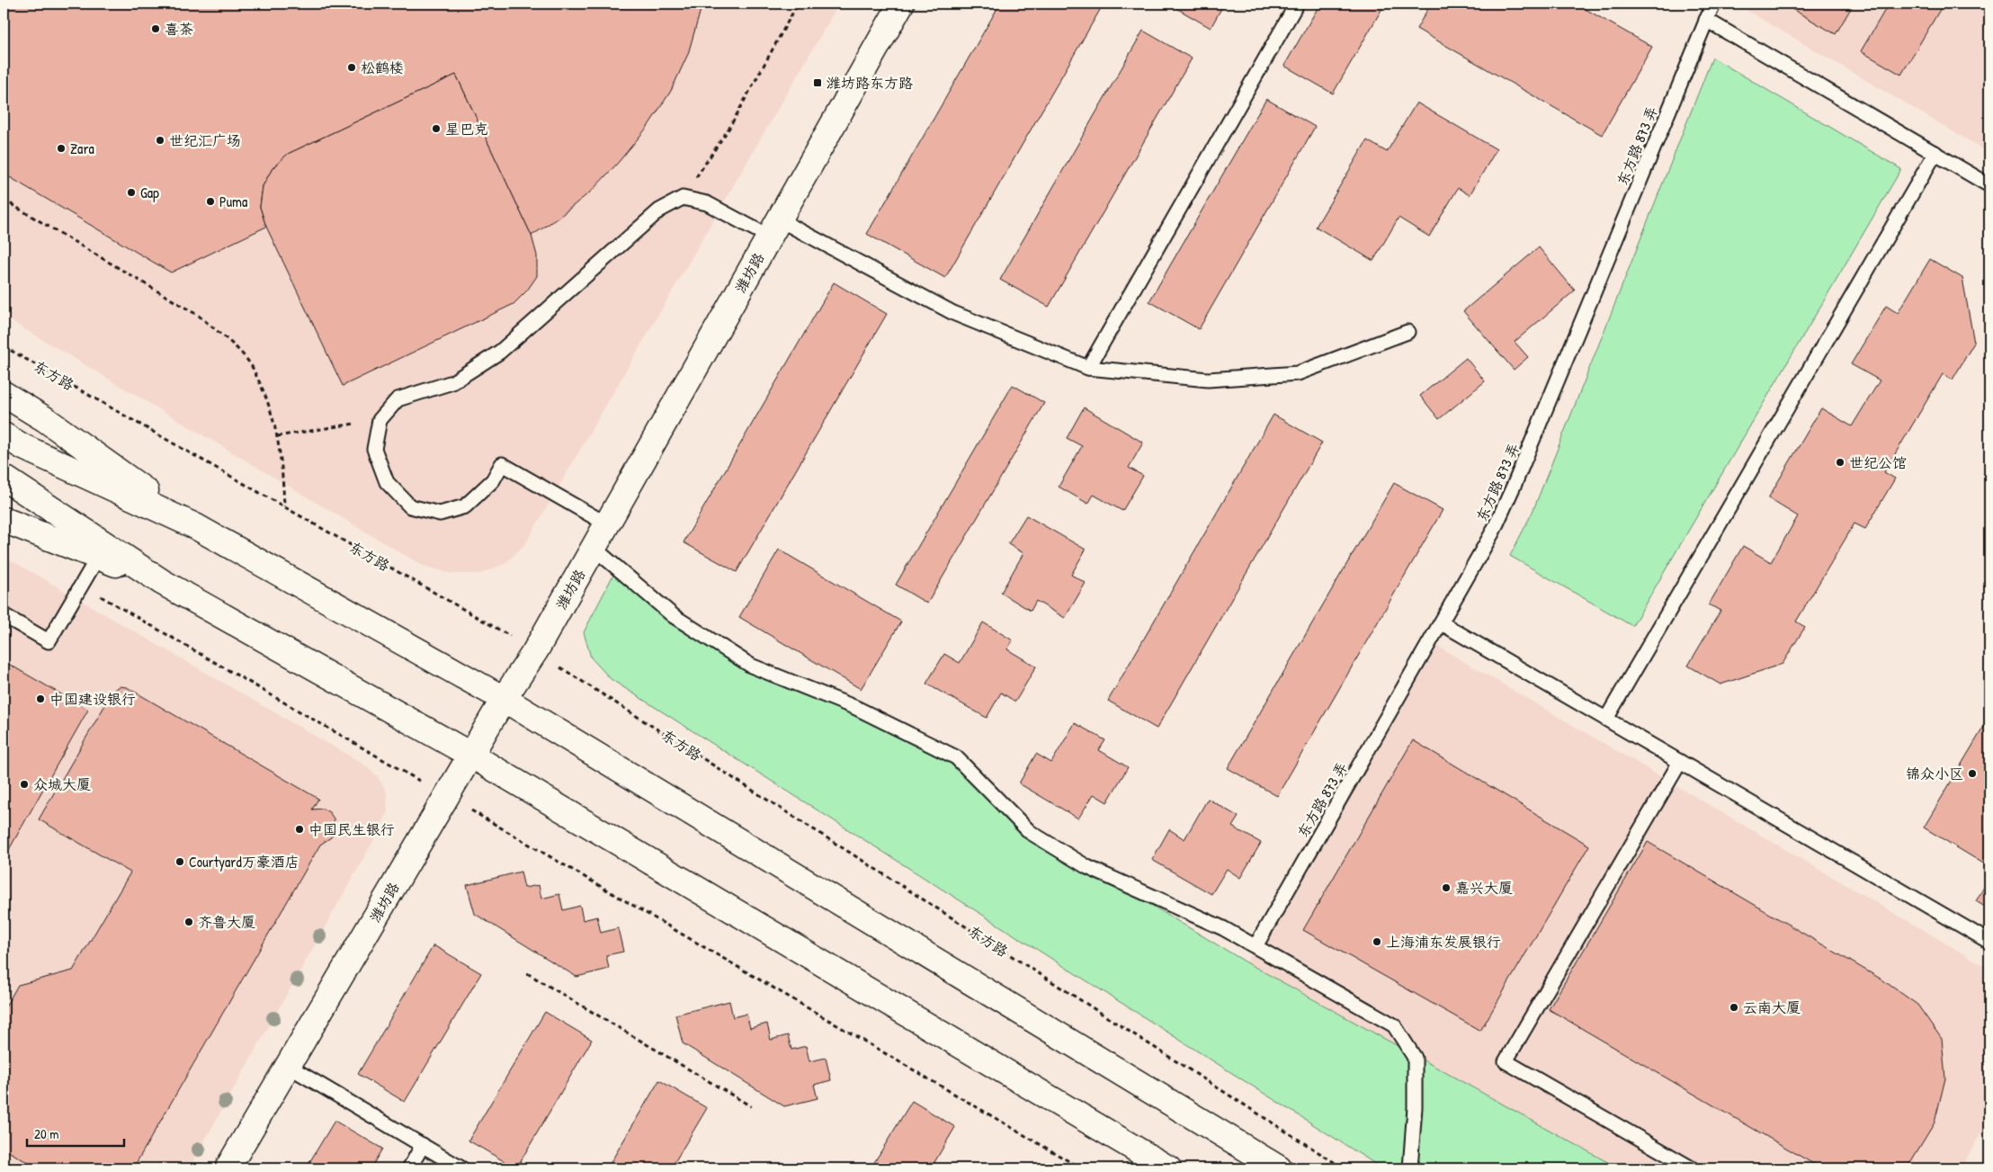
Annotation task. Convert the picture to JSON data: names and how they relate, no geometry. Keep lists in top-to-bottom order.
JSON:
{
  "streets": {
    "main road": ["潍坊路"],
    "lane": ["东方路 873 弄"],
    "path": ["东方路"]
  },
  "crossings": [
    ["潍坊路", "东方路"]
  ],
  "places": {
    "other": [
      "喜茶",
      "松鹤楼",
      "星巴克",
      "世纪汇广场",
      "Zara",
      "Gap",
      "Puma",
      "世纪公馆",
      "中国建设银行",
      "锦众小区",
      "众城大厦",
      "中国民生银行",
      "Courtyard万豪酒店",
      "嘉兴大厦",
      "齐鲁大厦",
      "上海浦东发展银行",
      "云南大厦"
    ],
    "transit": ["潍坊路东方路"]
  },
  "scale_bar": "20 m"
}
